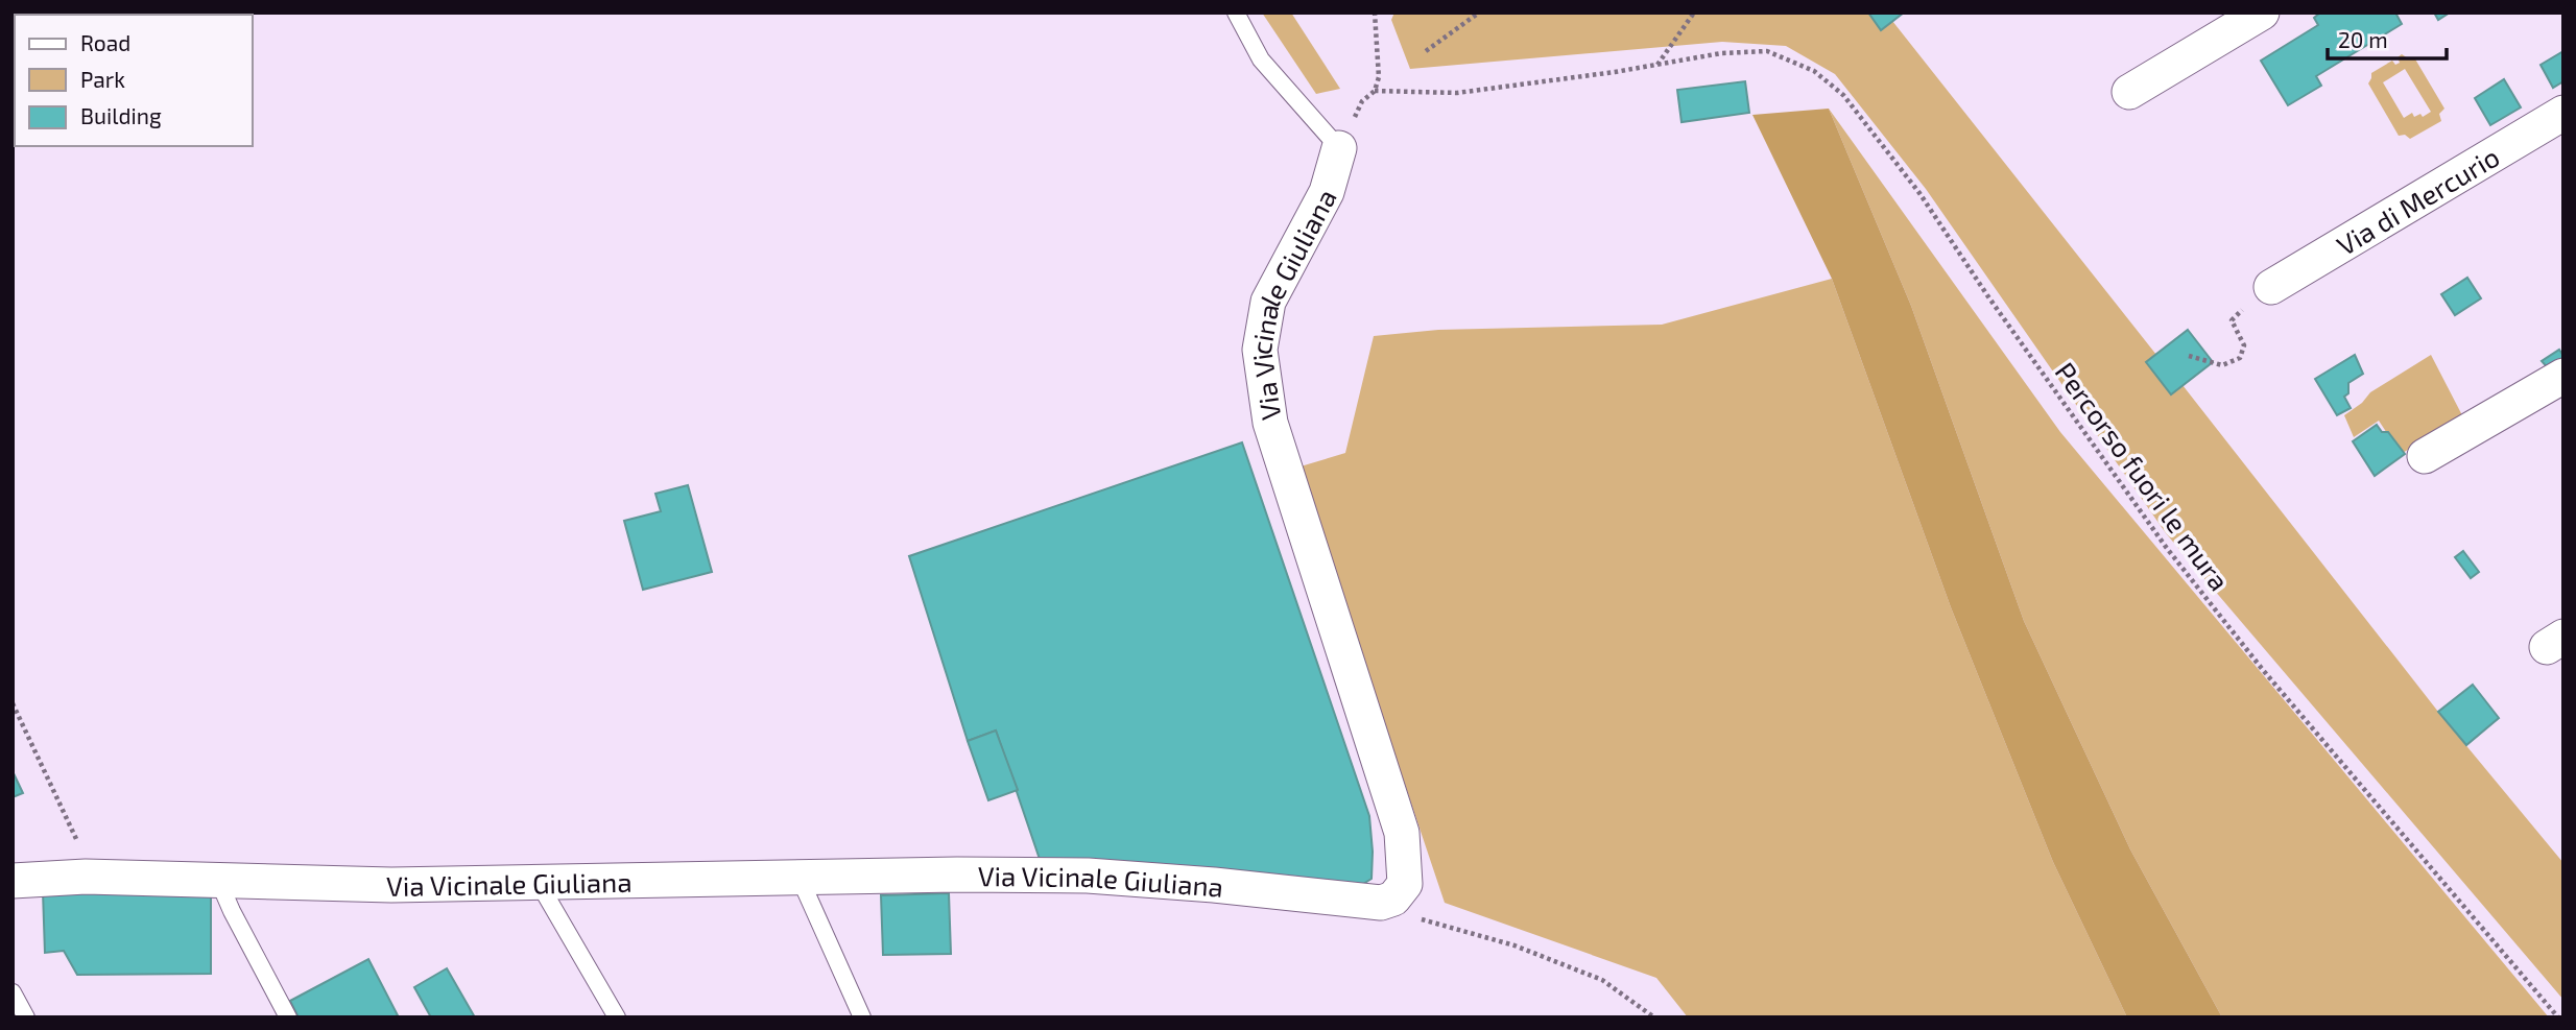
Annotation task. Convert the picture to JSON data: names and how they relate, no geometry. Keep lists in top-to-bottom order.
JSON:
{
  "streets": {
    "street": ["Via di Mercurio", "Via Vicinale Giuliana"],
    "path": ["Percorso fuori le mura"]
  },
  "legend": ["Road", "Park", "Building"],
  "scale_bar": "20 m"
}
